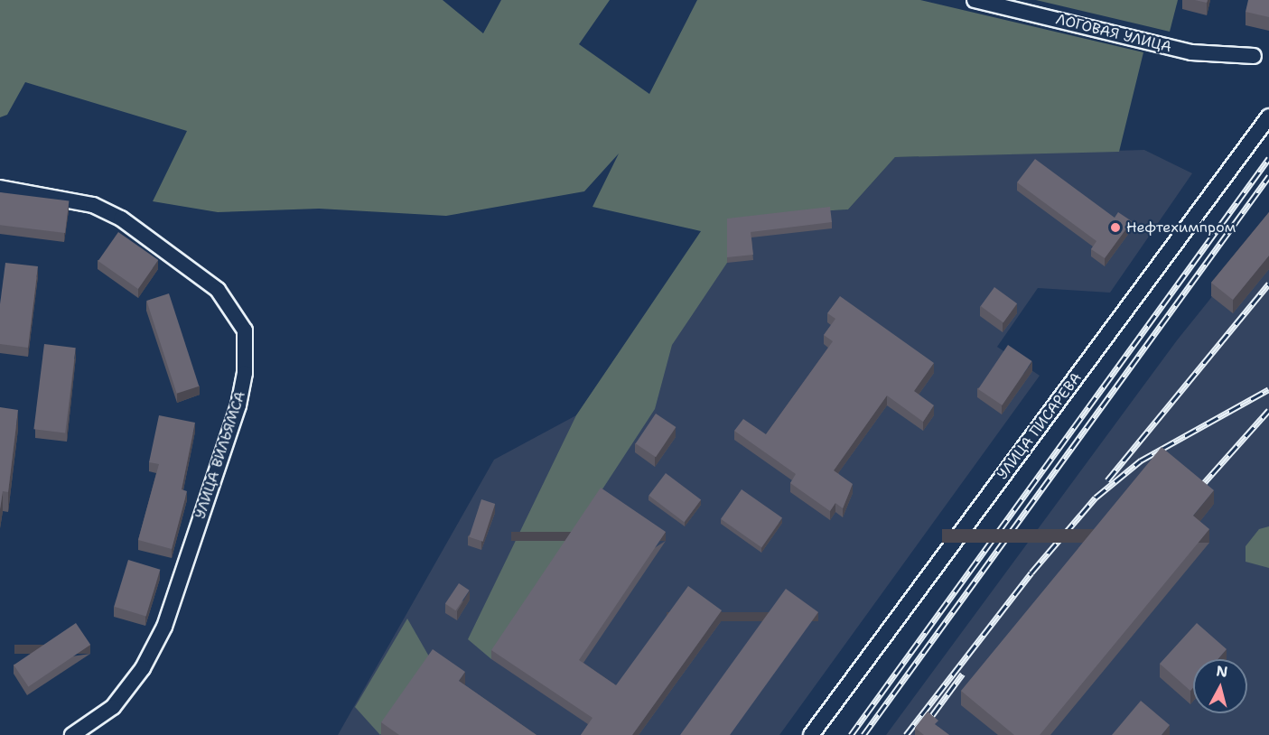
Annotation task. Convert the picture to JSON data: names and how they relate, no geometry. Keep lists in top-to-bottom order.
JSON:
{
  "streets": {
    "street": ["ЛОГОВАЯ УЛИЦА", "УЛИЦА ПИСАРЕВА", "УЛИЦА ВИЛЬЯМСА"]
  },
  "places": ["Нефтехимпром"],
  "north": "top"
}
